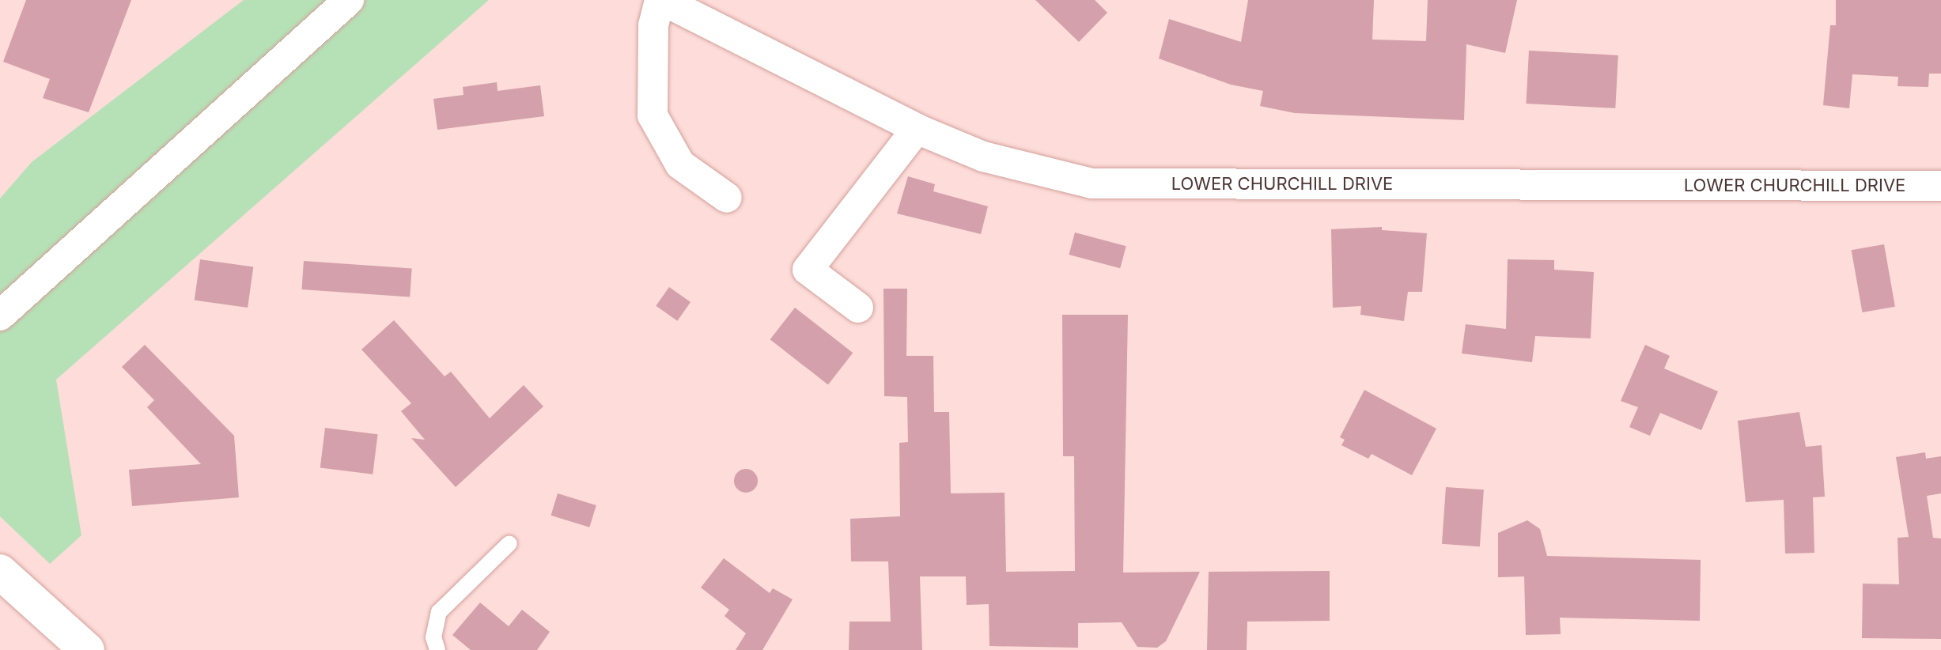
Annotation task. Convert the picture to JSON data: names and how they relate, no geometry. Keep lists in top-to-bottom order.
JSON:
{
  "streets": {
    "street": ["LOWER CHURCHILL DRIVE"]
  }
}
